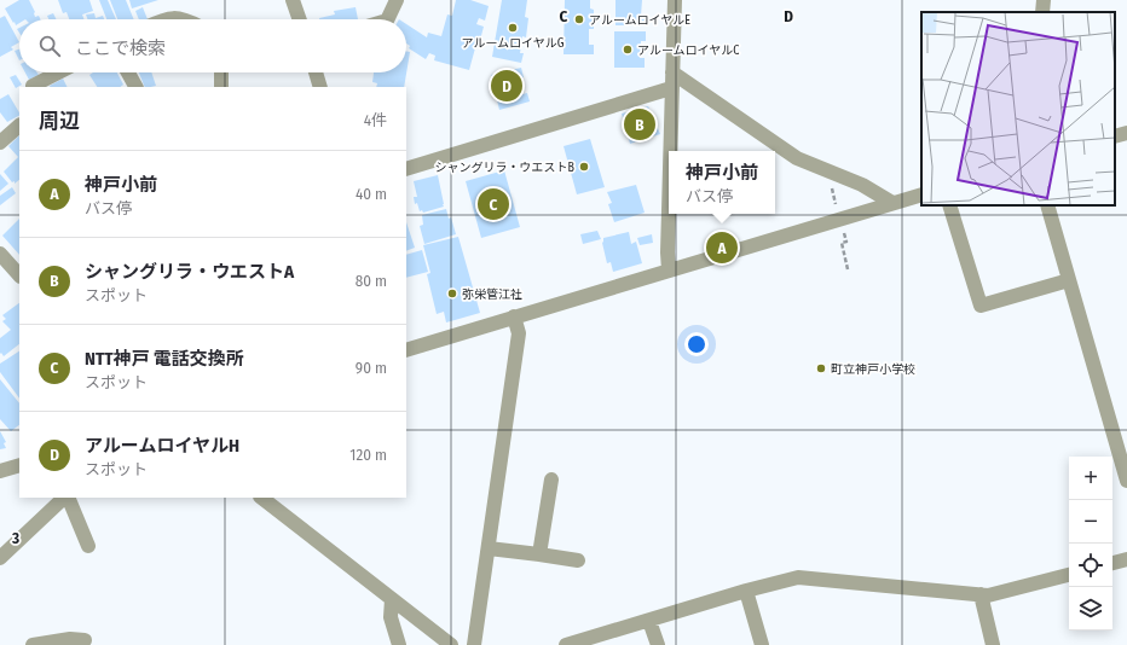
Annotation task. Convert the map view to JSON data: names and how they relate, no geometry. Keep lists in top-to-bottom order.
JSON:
{
  "places": [
    "アルームロイヤルE",
    "アルームロイヤルG",
    "アルームロイヤルC",
    "シャングリラ・ウエストB",
    "弥栄管江社",
    "町立神戸小学校"
  ],
  "page": {
    "search": "ここで検索",
    "pins": [
      "D",
      "B",
      "C",
      "A"
    ],
    "heading": ["周辺", "4件"],
    "list": [
      {
        "mark": "A",
        "name": "神戸小前",
        "note": "バス停",
        "value": "40 m"
      },
      {
        "mark": "B",
        "name": "シャングリラ・ウエストA",
        "note": "スポット",
        "value": "80 m"
      },
      {
        "mark": "C",
        "name": "NTT神戸 電話交換所",
        "note": "スポット",
        "value": "90 m"
      },
      {
        "mark": "D",
        "name": "アルームロイヤルH",
        "note": "スポット",
        "value": "120 m"
      }
    ],
    "popup": ["神戸小前", "バス停"],
    "map_buttons": ["+", "−"]
  },
  "grid": {
    "columns": ["C", "D"],
    "rows": ["3"]
  }
}
